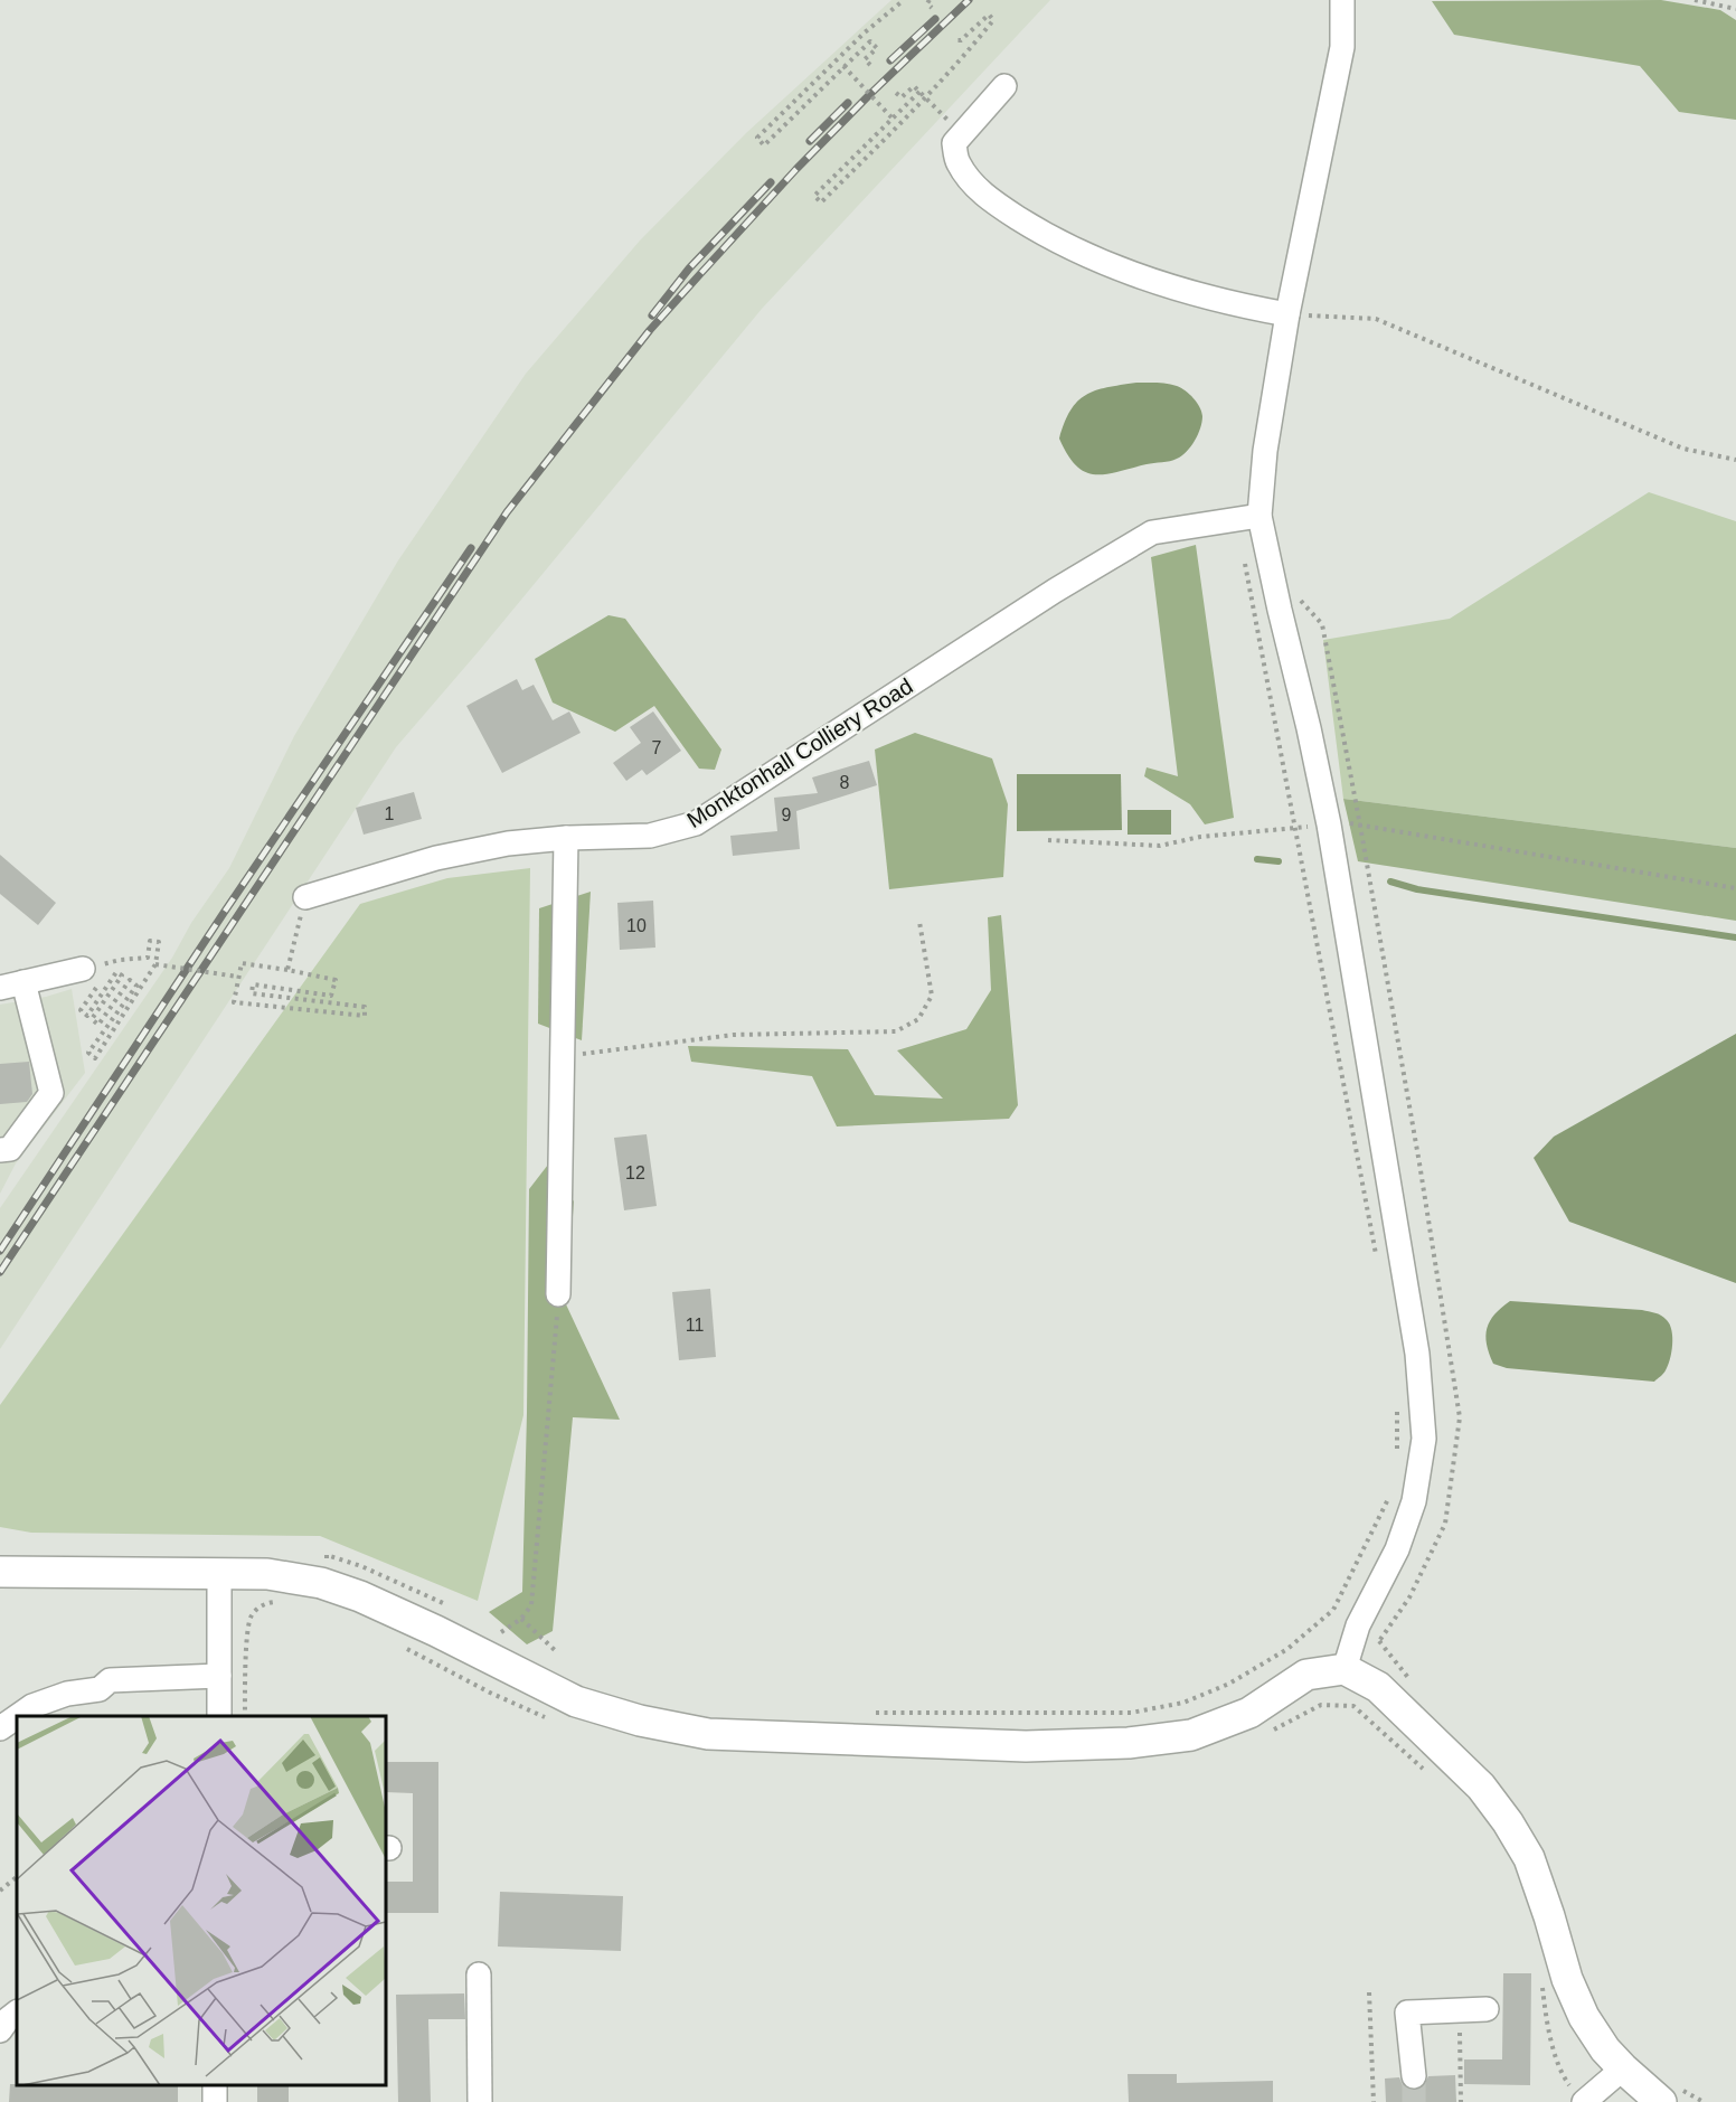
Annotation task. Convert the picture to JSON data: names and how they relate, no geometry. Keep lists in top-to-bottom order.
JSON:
{
  "streets": {
    "street": ["Monktonhall Colliery Road"]
  },
  "house_numbers": [
    "7",
    "8",
    "1",
    "9",
    "10",
    "12",
    "11"
  ]
}
